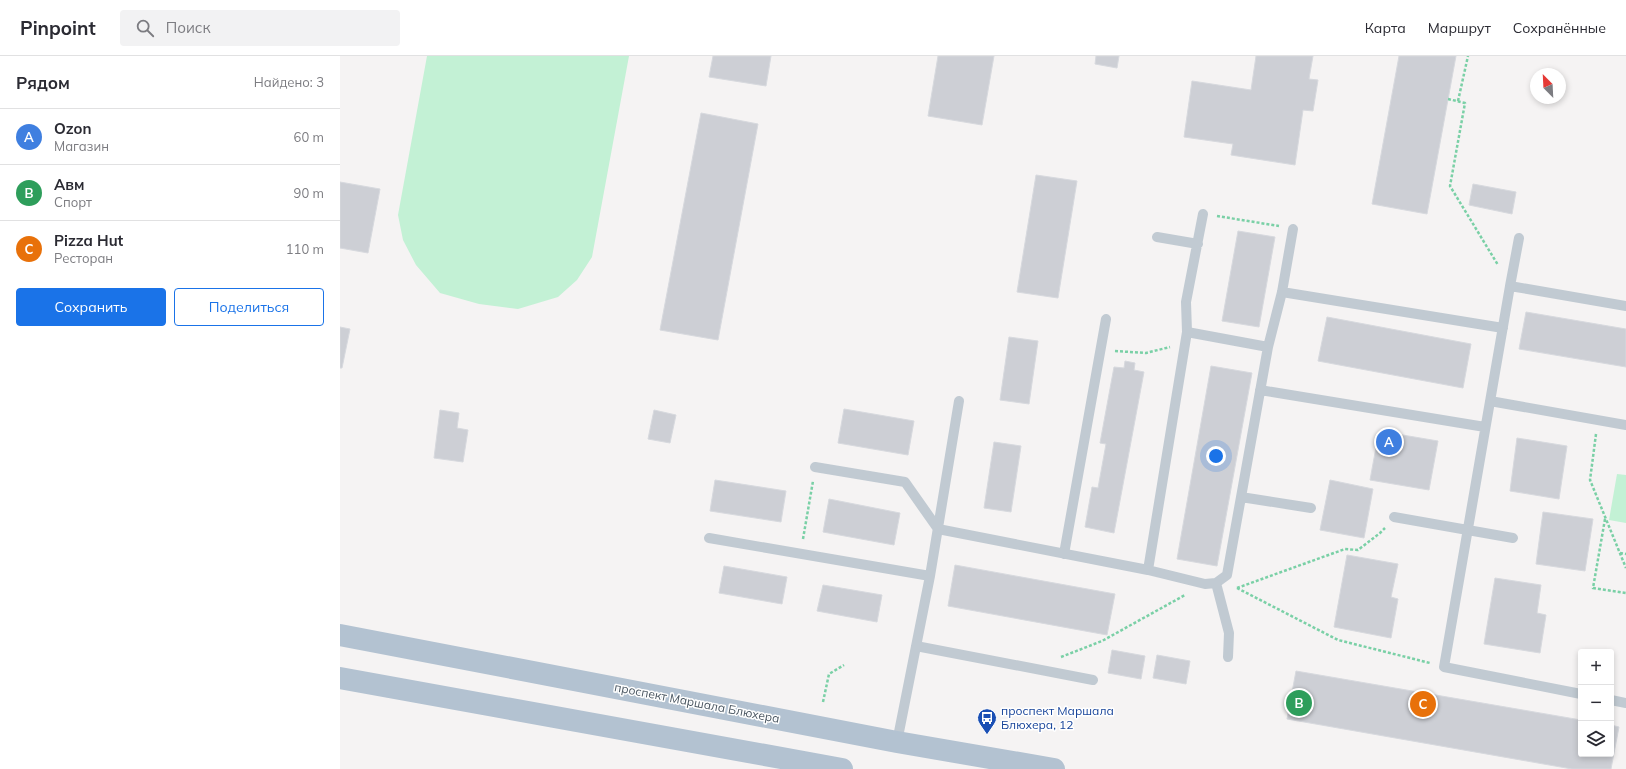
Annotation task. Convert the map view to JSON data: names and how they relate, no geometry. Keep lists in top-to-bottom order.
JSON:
{
  "streets": {
    "main road": ["проспект Маршала Блюхера"]
  },
  "places": {
    "bus stop": ["проспект Маршала Блюхера, 12"]
  },
  "north": "top left",
  "page": {
    "header": "Pinpoint",
    "search": "Поиск",
    "nav": ["Карта", "Маршрут", "Сохранённые"],
    "heading": ["Рядом", "Найдено: 3"],
    "list": [
      {
        "mark": "A",
        "name": "Ozon",
        "note": "Магазин",
        "value": "60 m"
      },
      {
        "mark": "B",
        "name": "Авм",
        "note": "Спорт",
        "value": "90 m"
      },
      {
        "mark": "C",
        "name": "Pizza Hut",
        "note": "Ресторан",
        "value": "110 m"
      }
    ],
    "buttons": ["Сохранить", "Поделиться"],
    "pins": ["A", "B", "C"],
    "map_buttons": ["+", "−"]
  }
}
